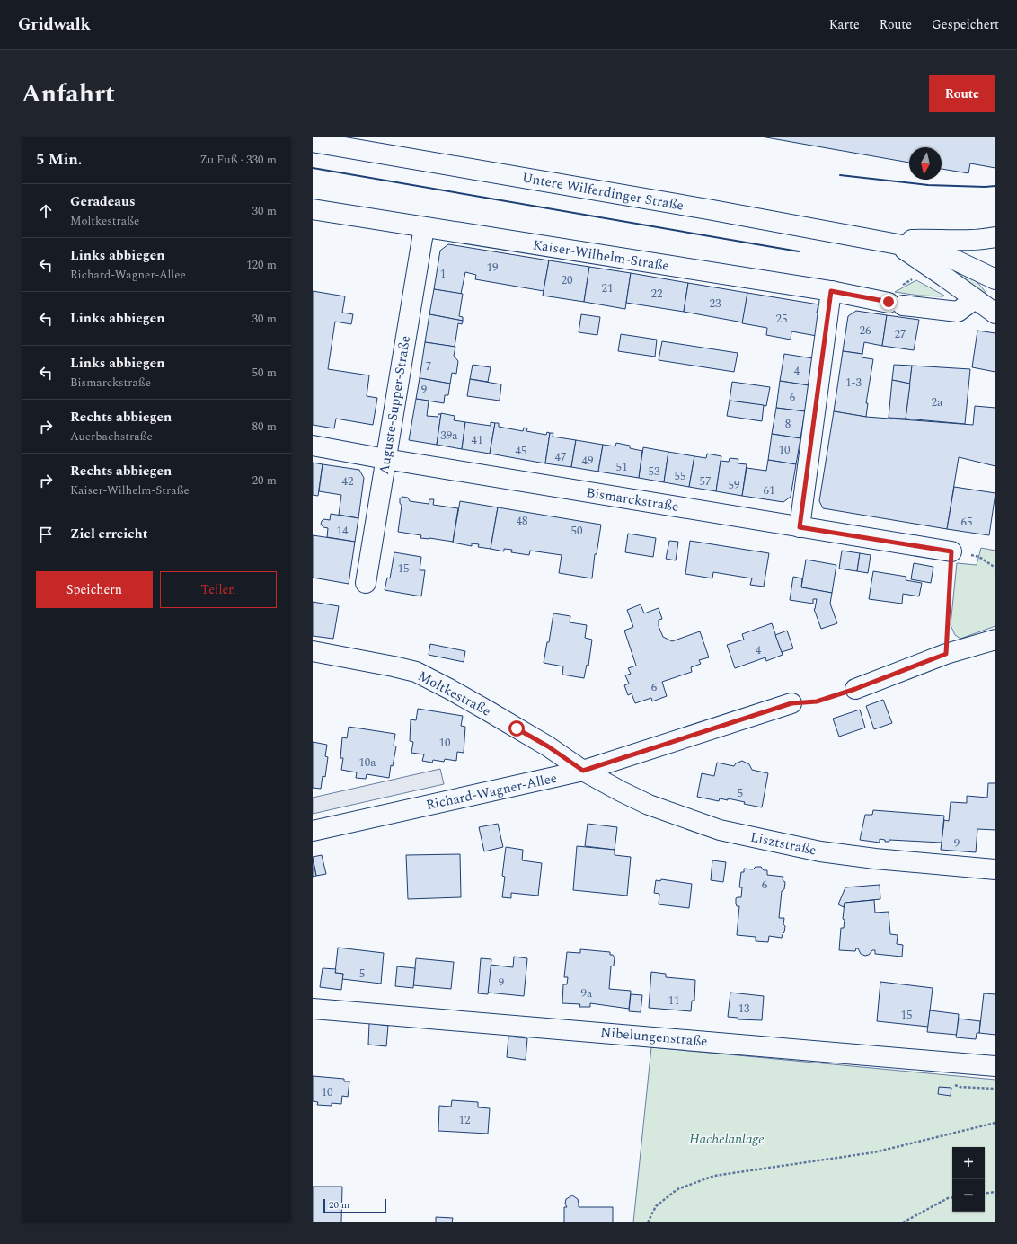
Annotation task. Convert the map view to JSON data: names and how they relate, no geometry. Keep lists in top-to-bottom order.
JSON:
{
  "streets": {
    "street": [
      "Untere Wilferdinger Straße",
      "Kaiser-Wilhelm-Straße",
      "Auguste-Supper-Straße",
      "Bismarckstraße",
      "Moltkestraße",
      "Richard-Wagner-Allee",
      "Lisztstraße",
      "Nibelungenstraße"
    ]
  },
  "crossings": [
    ["Kaiser-Wilhelm-Straße", "Auguste-Supper-Straße"],
    ["Auguste-Supper-Straße", "Bismarckstraße"],
    ["Moltkestraße", "Richard-Wagner-Allee"],
    ["Moltkestraße", "Lisztstraße"],
    ["Richard-Wagner-Allee", "Lisztstraße"]
  ],
  "parks": ["Hachelanlage"],
  "house_numbers": [
    "19",
    "1",
    "20",
    "21",
    "22",
    "23",
    "25",
    "26",
    "27",
    "7",
    "4",
    "1-3",
    "9",
    "6",
    "2a",
    "8",
    "39a",
    "41",
    "10",
    "45",
    "47",
    "49",
    "51",
    "53",
    "55",
    "42",
    "57",
    "59",
    "61",
    "48",
    "65",
    "14",
    "50",
    "15",
    "4",
    "6",
    "10",
    "10a",
    "5",
    "9",
    "6",
    "5",
    "9",
    "9a",
    "11",
    "13",
    "15",
    "10",
    "12"
  ],
  "scale_bar": "20 m",
  "north": "bottom",
  "page": {
    "header": "Gridwalk",
    "nav": ["Karte", "Route", "Gespeichert"],
    "title": "Anfahrt",
    "buttons": [
      "Route",
      ["Speichern", "Teilen"]
    ],
    "heading": ["5 Min.", "Zu Fuß · 330 m"],
    "list": [
      ["Geradeaus", "Moltkestraße", "30 m"],
      ["Links abbiegen", "Richard-Wagner-Allee", "120 m"],
      ["Links abbiegen", "30 m"],
      ["Links abbiegen", "Bismarckstraße", "50 m"],
      ["Rechts abbiegen", "Auerbachstraße", "80 m"],
      ["Rechts abbiegen", "Kaiser-Wilhelm-Straße", "20 m"],
      "Ziel erreicht"
    ],
    "map_buttons": ["+", "−"],
    "scale": "20 m"
  }
}
